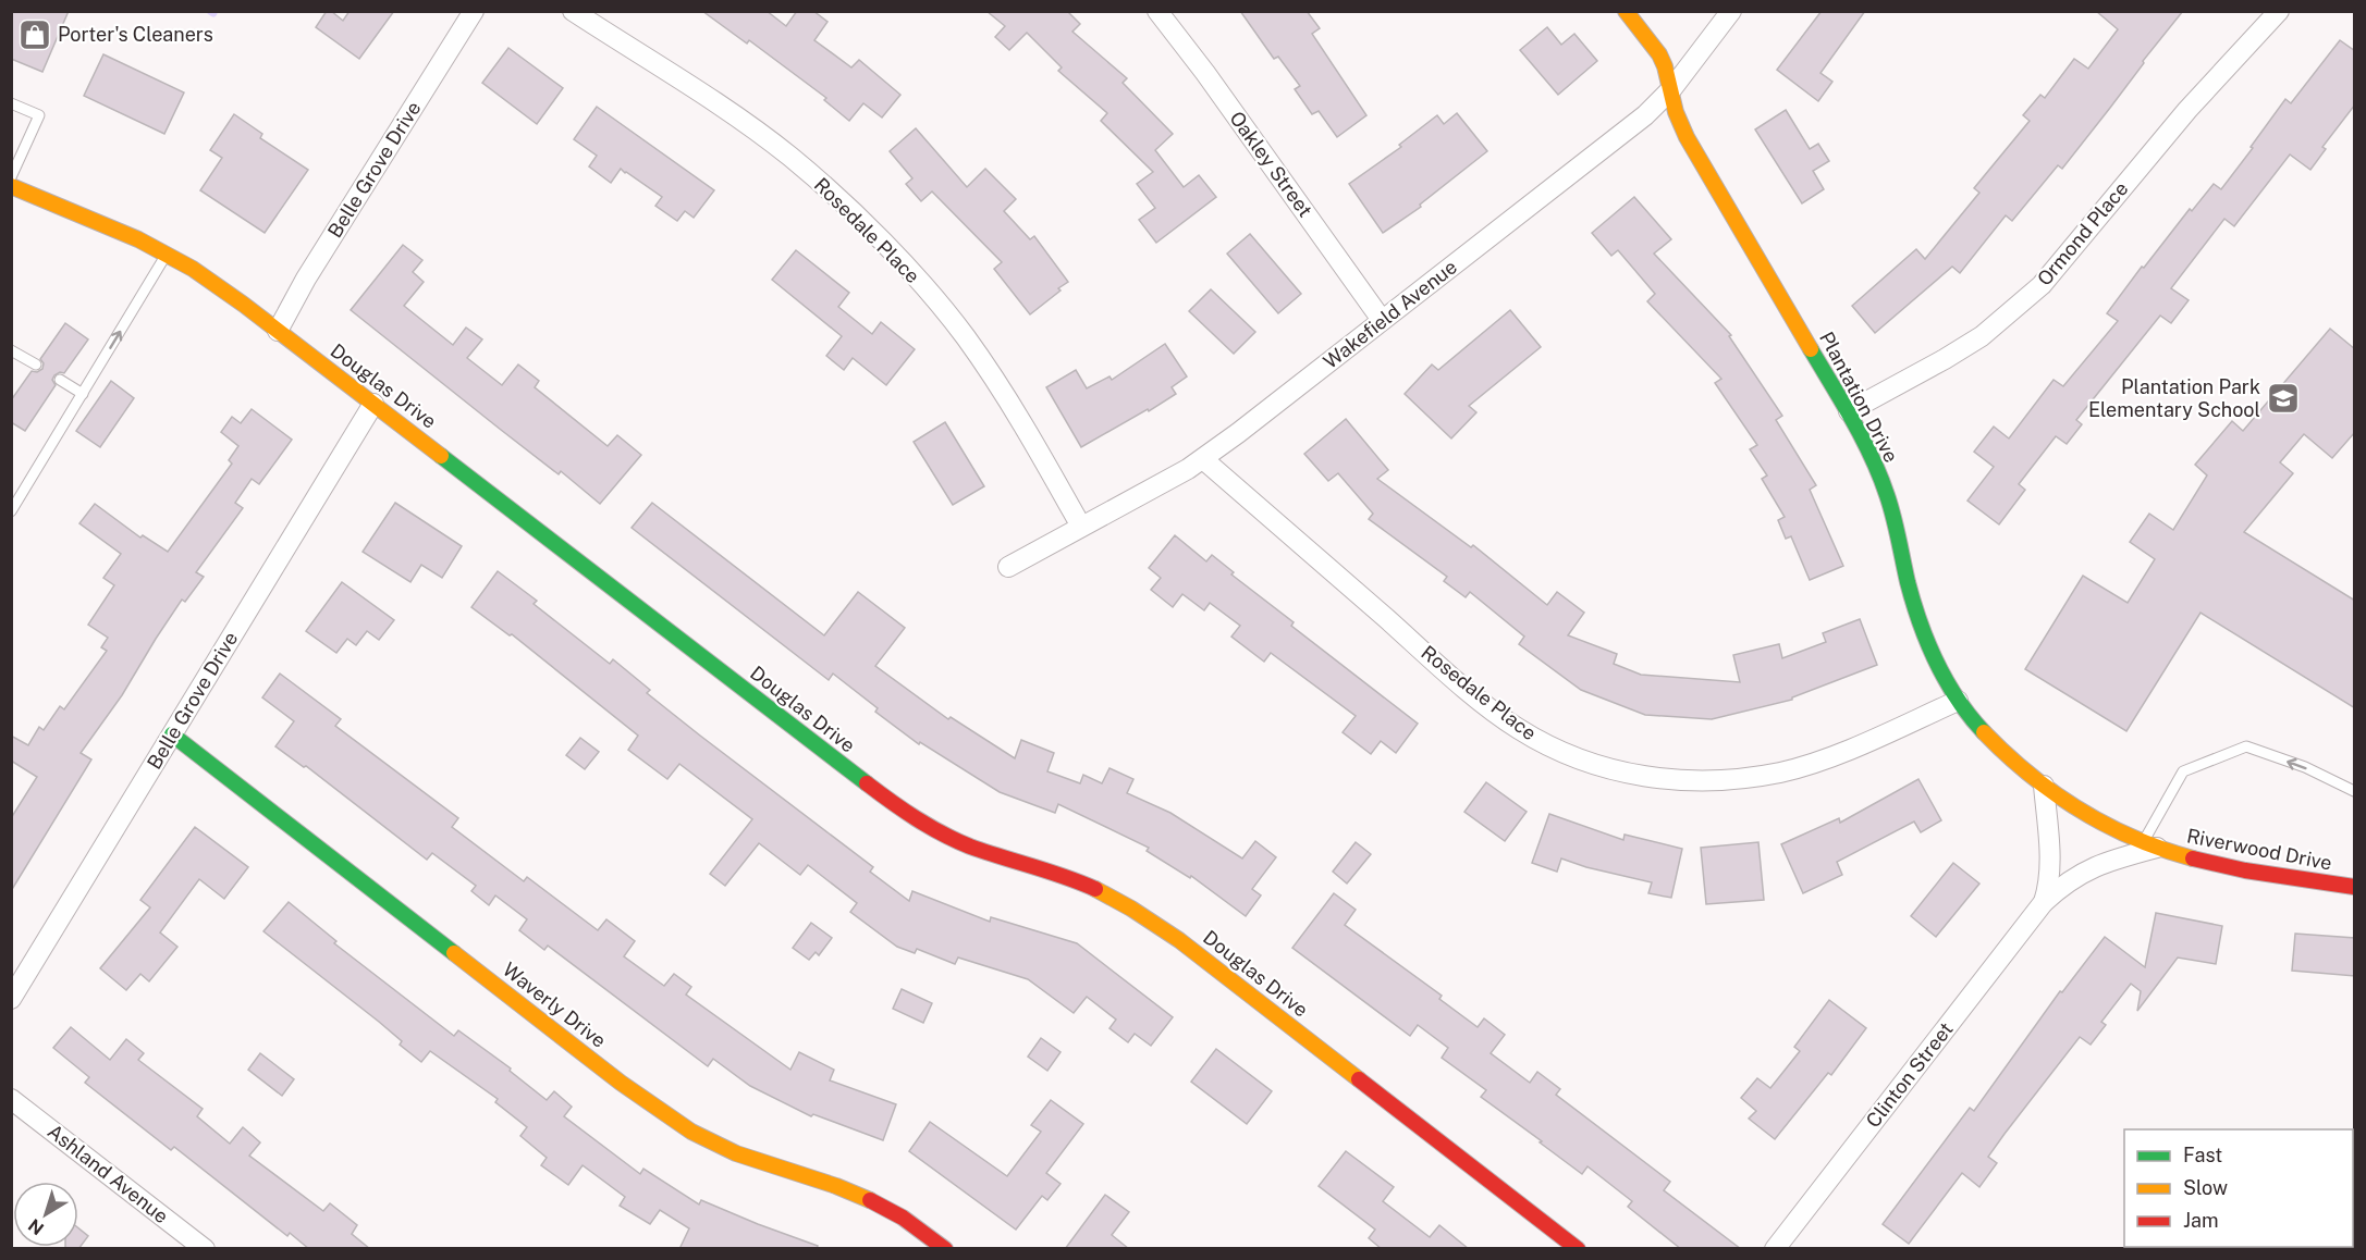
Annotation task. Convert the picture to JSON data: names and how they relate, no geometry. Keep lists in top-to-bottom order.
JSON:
{
  "streets": {
    "street": [
      "Oakley Street",
      "Belle Grove Drive",
      "Rosedale Place",
      "Ormond Place",
      "Wakefield Avenue",
      "Douglas Drive",
      "Plantation Drive",
      "Riverwood Drive",
      "Waverly Drive",
      "Clinton Street",
      "Ashland Avenue"
    ]
  },
  "crossings": [
    ["Oakley Street", "Wakefield Avenue"],
    ["Belle Grove Drive", "Douglas Drive"],
    ["Belle Grove Drive", "Waverly Drive"],
    ["Rosedale Place", "Wakefield Avenue"],
    ["Rosedale Place", "Plantation Drive"],
    ["Ormond Place", "Plantation Drive"],
    ["Wakefield Avenue", "Plantation Drive"],
    ["Plantation Drive", "Riverwood Drive"],
    ["Plantation Drive", "Clinton Street"],
    ["Riverwood Drive", "Clinton Street"]
  ],
  "places": {
    "shop": ["Porter's Cleaners"],
    "school or university": ["Plantation Park Elementary School"]
  },
  "legend": ["Fast", "Slow", "Jam"],
  "north": "bottom left"
}
